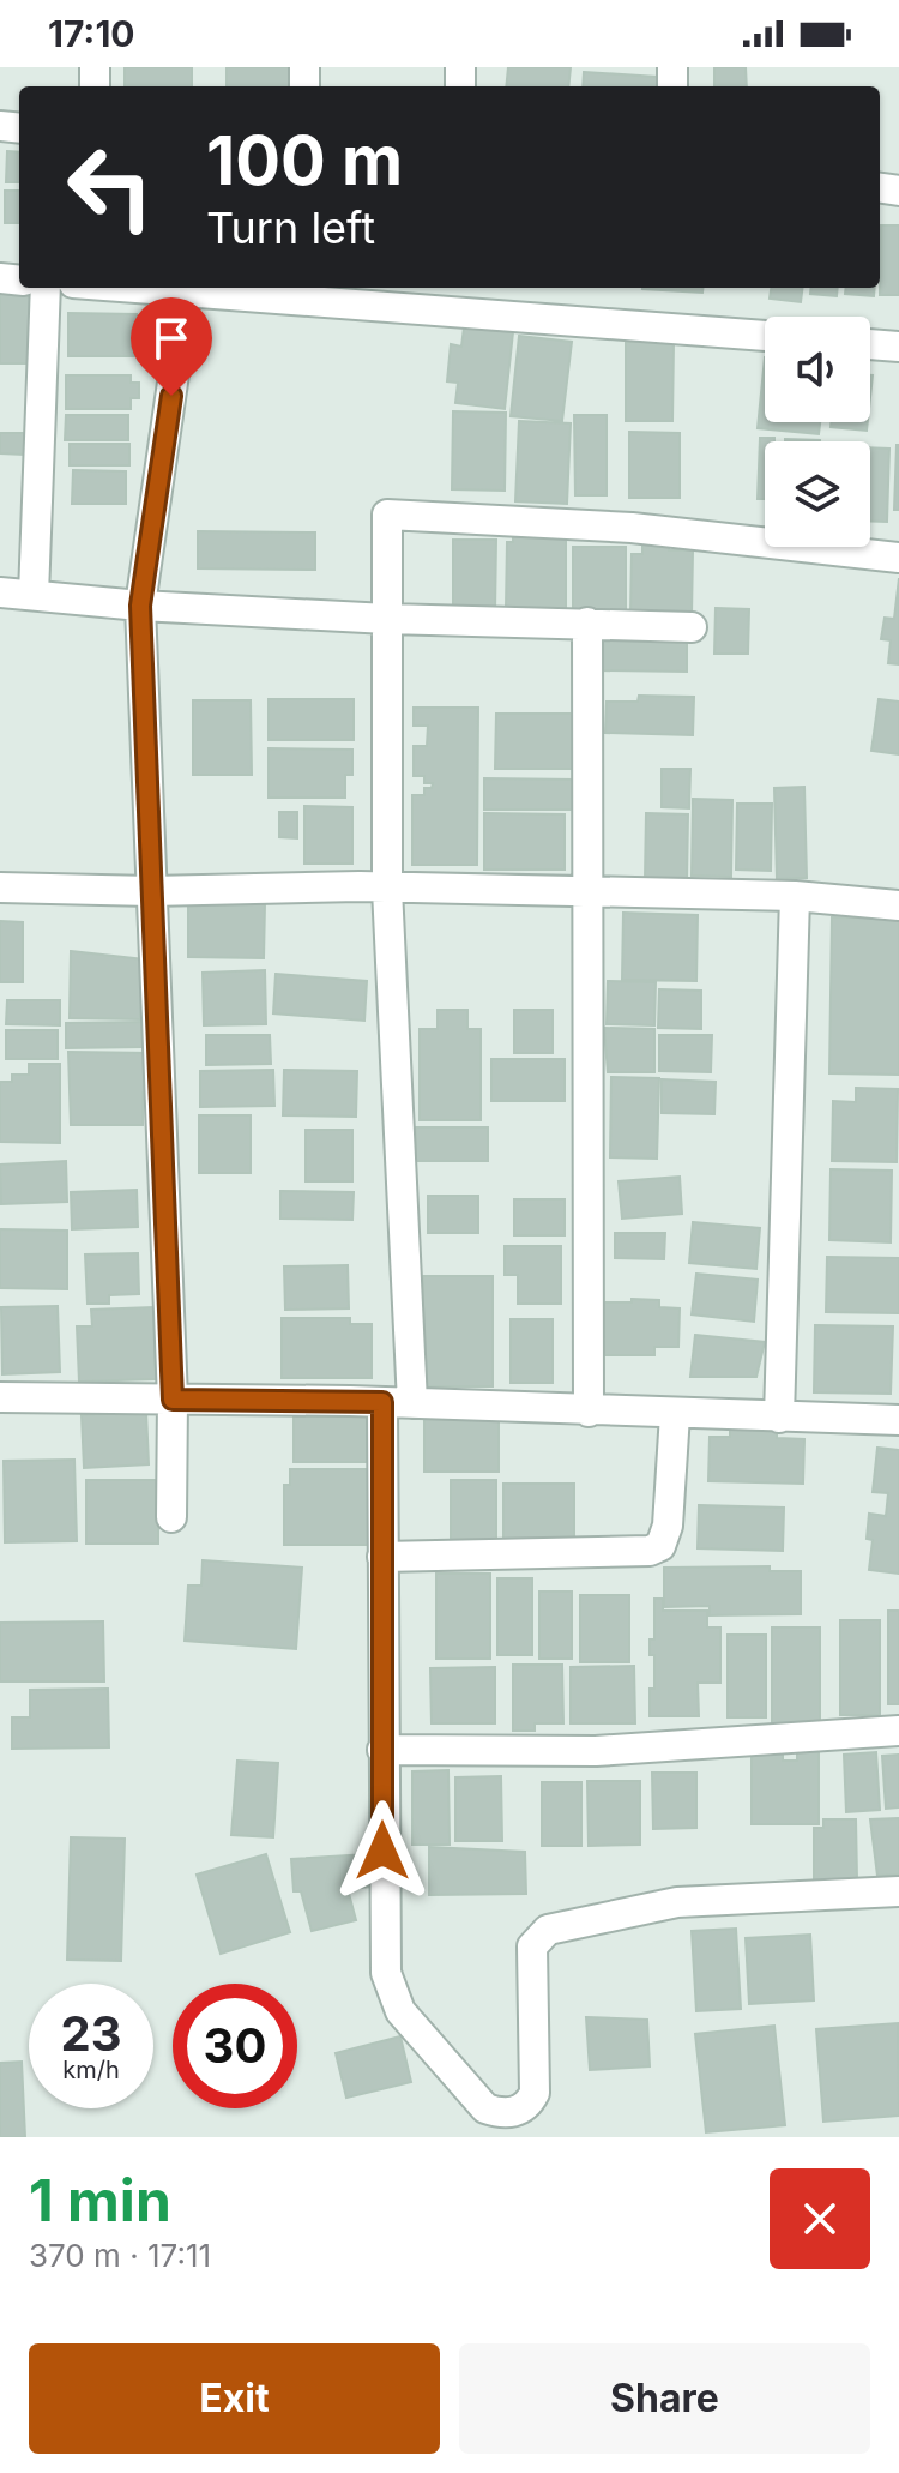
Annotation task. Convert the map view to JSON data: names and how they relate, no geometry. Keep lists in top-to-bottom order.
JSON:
{
  "page": {
    "status": "17:10",
    "turn": ["100 m", "Turn left"],
    "speed": "23 km/h",
    "limit": "30",
    "heading": ["1 min", "370 m · 17:11"],
    "buttons": ["Exit", "Share"]
  }
}
